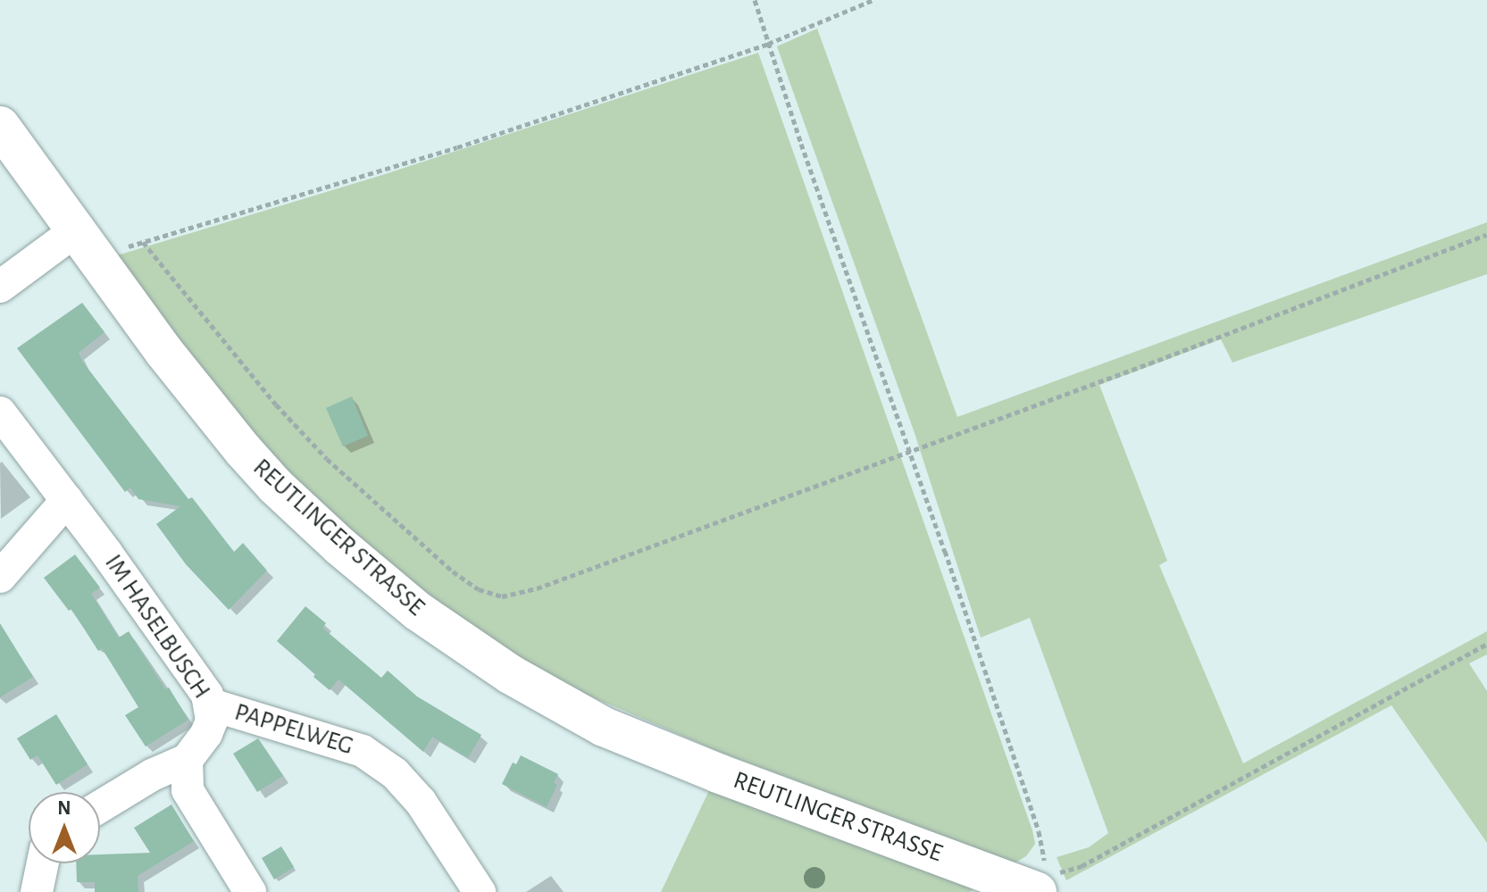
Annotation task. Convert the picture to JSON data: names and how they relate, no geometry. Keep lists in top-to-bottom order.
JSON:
{
  "streets": {
    "street": ["REUTLINGER STRASSE", "IM HASELBUSCH", "PAPPELWEG"]
  },
  "crossings": [
    ["IM HASELBUSCH", "PAPPELWEG"]
  ],
  "north": "top"
}
